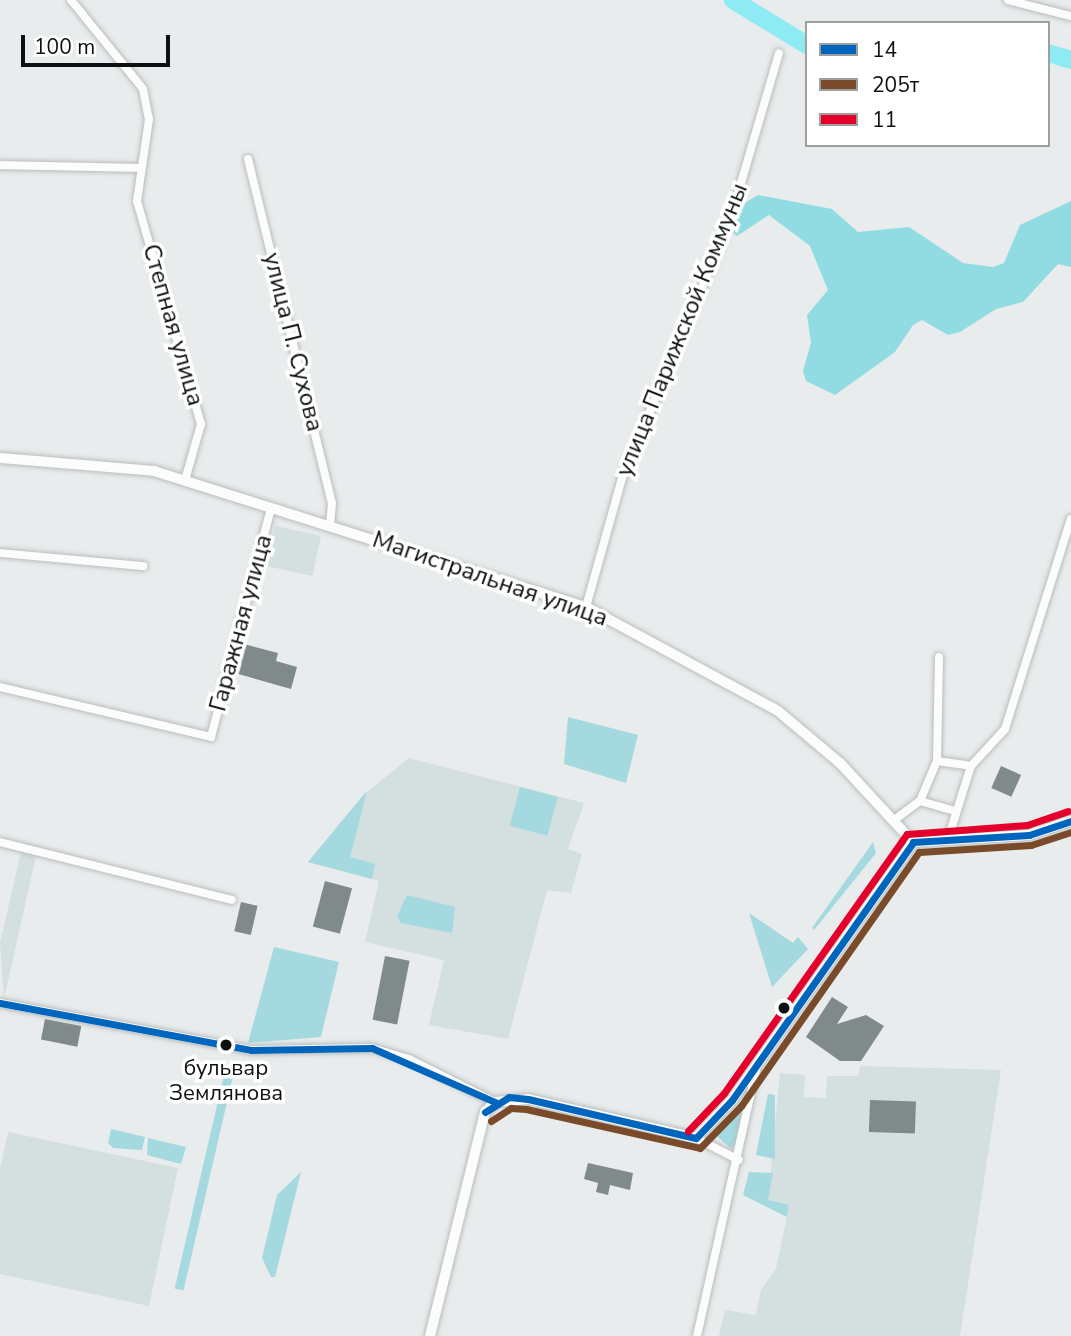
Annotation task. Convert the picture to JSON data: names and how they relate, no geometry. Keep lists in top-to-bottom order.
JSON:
{
  "streets": {
    "street": [
      "Степная улица",
      "улица Парижской Коммуны",
      "улица П. Сухова",
      "Магистральная улица",
      "Гаражная улица"
    ]
  },
  "crossings": [
    ["Степная улица", "Магистральная улица"],
    ["улица Парижской Коммуны", "Магистральная улица"],
    ["улица П. Сухова", "Магистральная улица"],
    ["Магистральная улица", "Гаражная улица"]
  ],
  "places": ["бульвар Землянова"],
  "lines": ["transit line 11", "transit line 14", "transit line 205т"],
  "legend": ["14", "205т", "11"],
  "scale_bar": "100 m"
}
